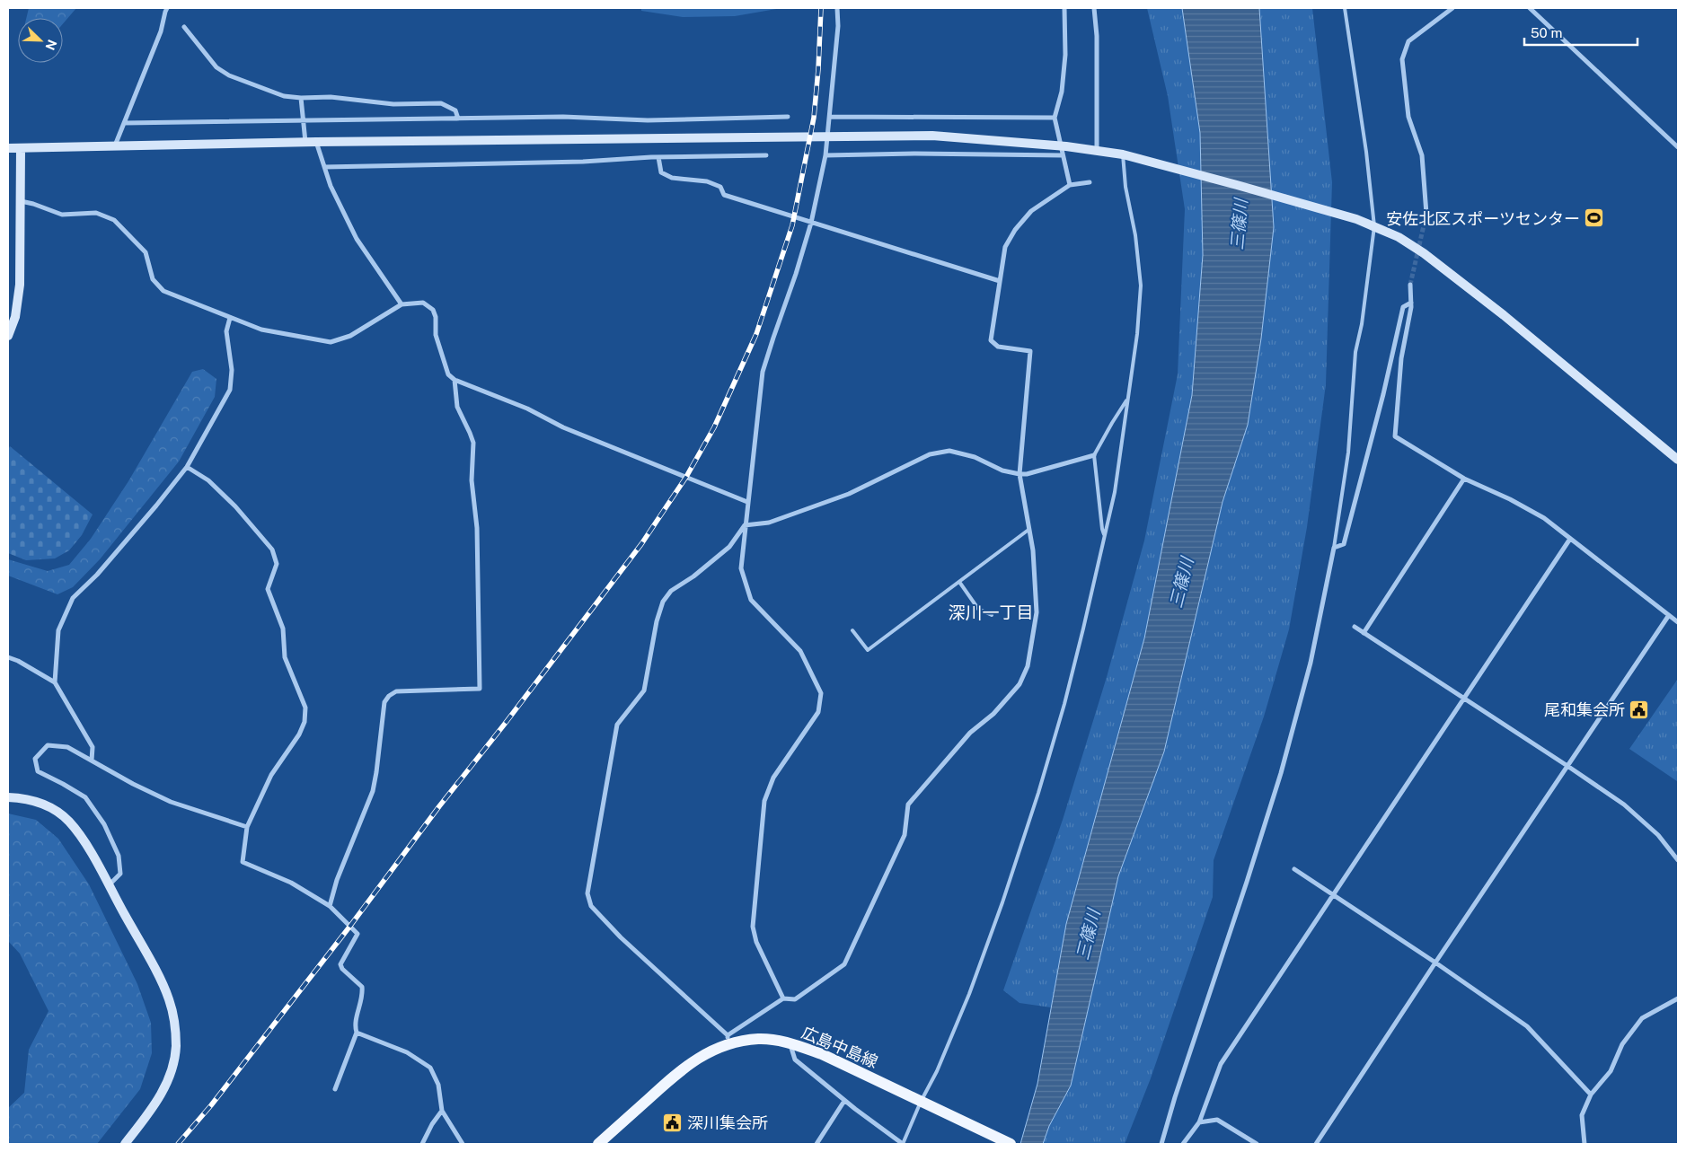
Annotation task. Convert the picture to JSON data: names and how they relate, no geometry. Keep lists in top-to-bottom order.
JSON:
{
  "streets": {
    "main road": ["広島中島線"]
  },
  "districts": ["深川一丁目"],
  "water": ["三篠川"],
  "places": {
    "sports": ["安佐北区スポーツセンター"],
    "public building": ["尾和集会所", "深川集会所"]
  },
  "scale_bar": "50 m",
  "north": "bottom right"
}
